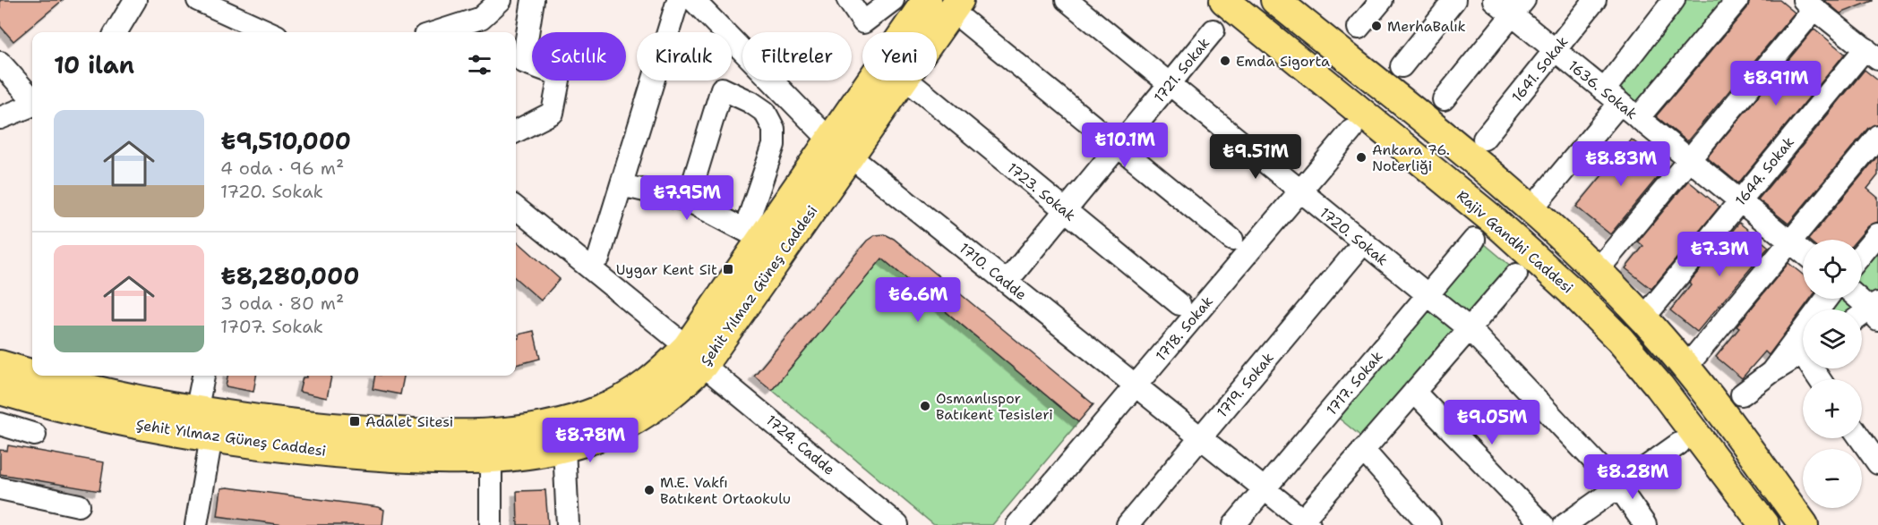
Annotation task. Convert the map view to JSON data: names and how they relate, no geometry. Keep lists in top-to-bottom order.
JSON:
{
  "streets": {
    "main road": ["Rajiv Gandhi Caddesi", "Şehit Yılmaz Güneş Caddesi"],
    "street": [
      "1641. Sokak",
      "1721. Sokak",
      "1636. Sokak",
      "1644. Sokak",
      "1723. Sokak",
      "1720. Sokak",
      "1710. Cadde",
      "1718. Sokak",
      "1717. Sokak",
      "1719. Sokak",
      "1724. Cadde"
    ]
  },
  "crossings": [
    ["1641. Sokak", "1636. Sokak"],
    ["1721. Sokak", "1723. Sokak"],
    ["1721. Sokak", "1720. Sokak"],
    ["1721. Sokak", "1710. Cadde"],
    ["1636. Sokak", "1644. Sokak"],
    ["1720. Sokak", "1718. Sokak"],
    ["1720. Sokak", "1717. Sokak"],
    ["1720. Sokak", "1719. Sokak"],
    ["1710. Cadde", "Şehit Yılmaz Güneş Caddesi"],
    ["1710. Cadde", "1718. Sokak"],
    ["1710. Cadde", "1717. Sokak"],
    ["1710. Cadde", "1719. Sokak"],
    ["Şehit Yılmaz Güneş Caddesi", "1724. Cadde"]
  ],
  "places": {
    "other": [
      "MerhaBalık",
      "Emda Sigorta",
      "Ankara 76. Noterliği",
      "Osmanlıspor Batıkent Tesisleri",
      "M.E. Vakfı Batıkent Ortaokulu"
    ],
    "transit": ["Uygar Kent Sit", "Adalet Sitesi"]
  },
  "page": {
    "chip": [
      "Satılık",
      "Kiralık",
      "Filtreler",
      "Yeni"
    ],
    "heading": "10 ilan",
    "price": [
      "₺8.91M",
      "₺10.1M",
      "₺9.51M",
      "₺8.83M",
      "₺7.95M",
      "₺7.3M",
      "₺6.6M",
      "₺9.05M",
      "₺8.78M",
      "₺8.28M"
    ],
    "list": [
      {
        "name": "₺9,510,000",
        "note": "4 oda · 96 m² · 1720. Sokak"
      },
      {
        "name": "₺8,280,000",
        "note": "3 oda · 80 m² · 1707. Sokak"
      }
    ],
    "map_buttons": ["+", "−"]
  }
}
